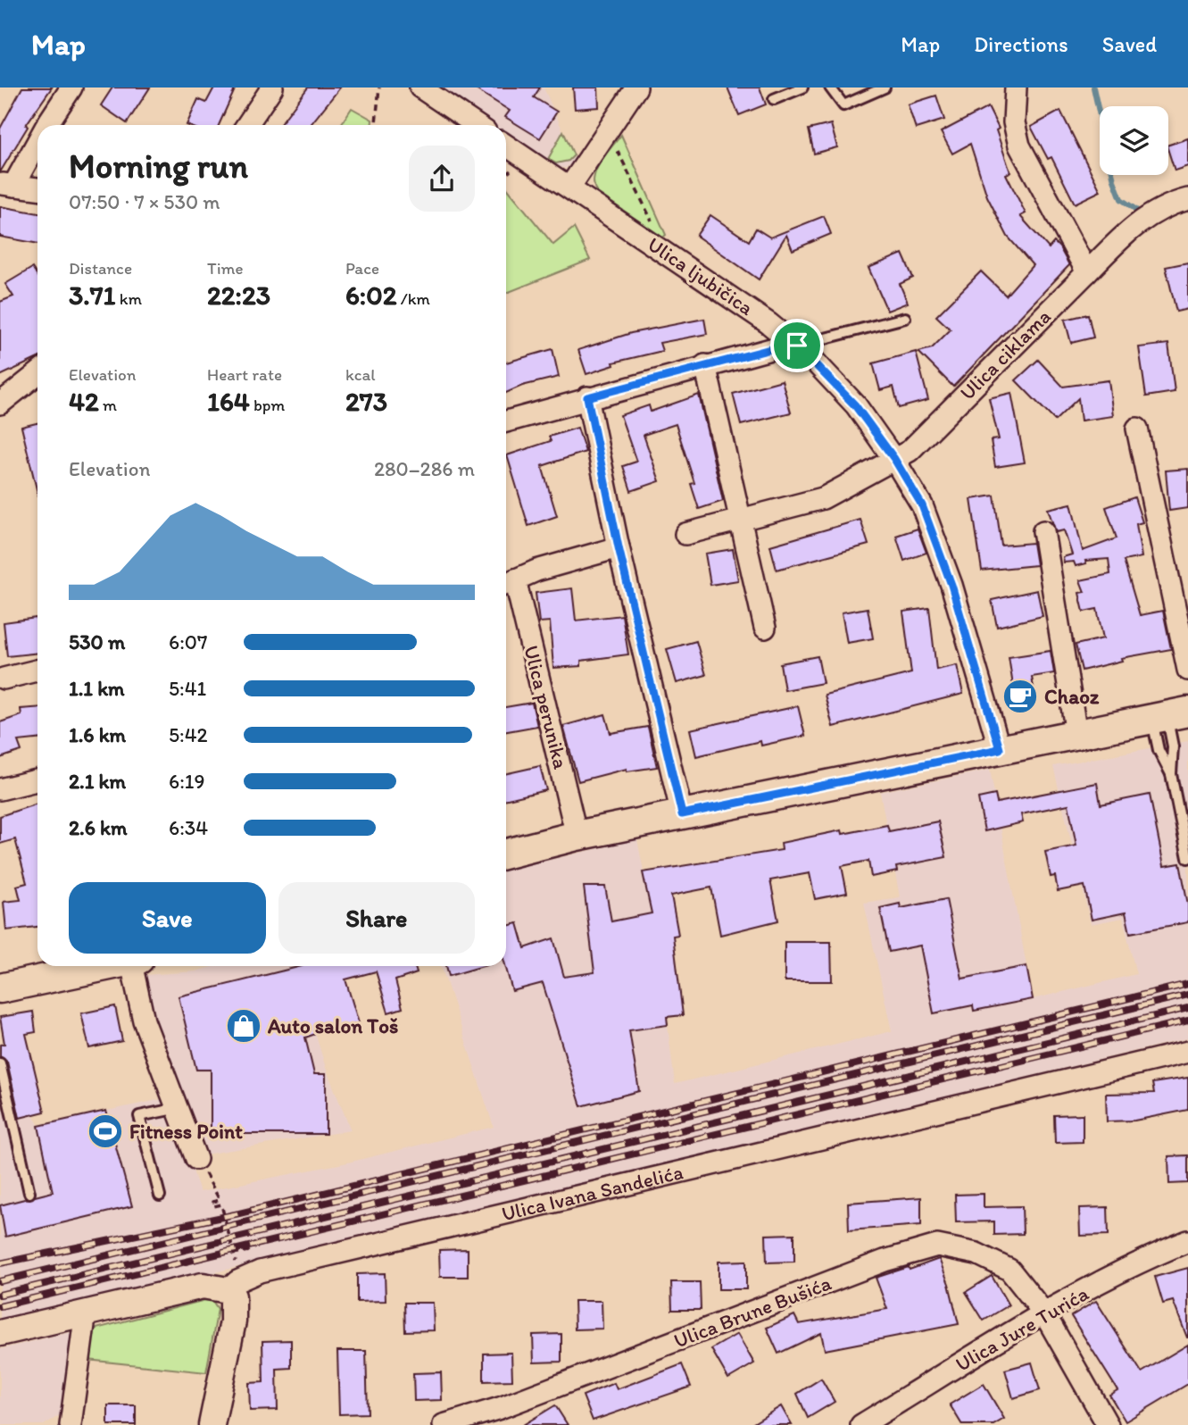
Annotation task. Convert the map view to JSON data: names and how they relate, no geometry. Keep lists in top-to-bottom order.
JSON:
{
  "streets": {
    "street": [
      "Ulica ljubičica",
      "Ulica ciklama",
      "Ulica perunika",
      "Ulica Ivana Sandelića",
      "Ulica Brune Bušića",
      "Ulica Jure Turića"
    ]
  },
  "crossings": [
    ["Ulica ljubičica", "Ulica ciklama"],
    ["Ulica Brune Bušića", "Ulica Jure Turića"]
  ],
  "places": {
    "cafe": ["Chaoz"],
    "shop": ["Auto salon Toš"],
    "sports": ["Fitness Point"]
  },
  "page": {
    "header": "Map",
    "nav": ["Map", "Directions", "Saved"],
    "heading": ["Morning run", "07:50 · 7 × 530 m"],
    "stats": [
      ["Distance", "3.71 km"],
      ["Time", "22:23"],
      ["Pace", "6:02 /km"],
      ["Elevation", "42 m"],
      ["Heart rate", "164 bpm"],
      ["kcal", "273"]
    ],
    "chart": ["Elevation", "280–286 m"],
    "list": [
      {
        "name": "530 m",
        "note": "6:07"
      },
      {
        "name": "1.1 km",
        "note": "5:41"
      },
      {
        "name": "1.6 km",
        "note": "5:42"
      },
      {
        "name": "2.1 km",
        "note": "6:19"
      },
      {
        "name": "2.6 km",
        "note": "6:34"
      }
    ],
    "buttons": ["Save", "Share"]
  }
}
